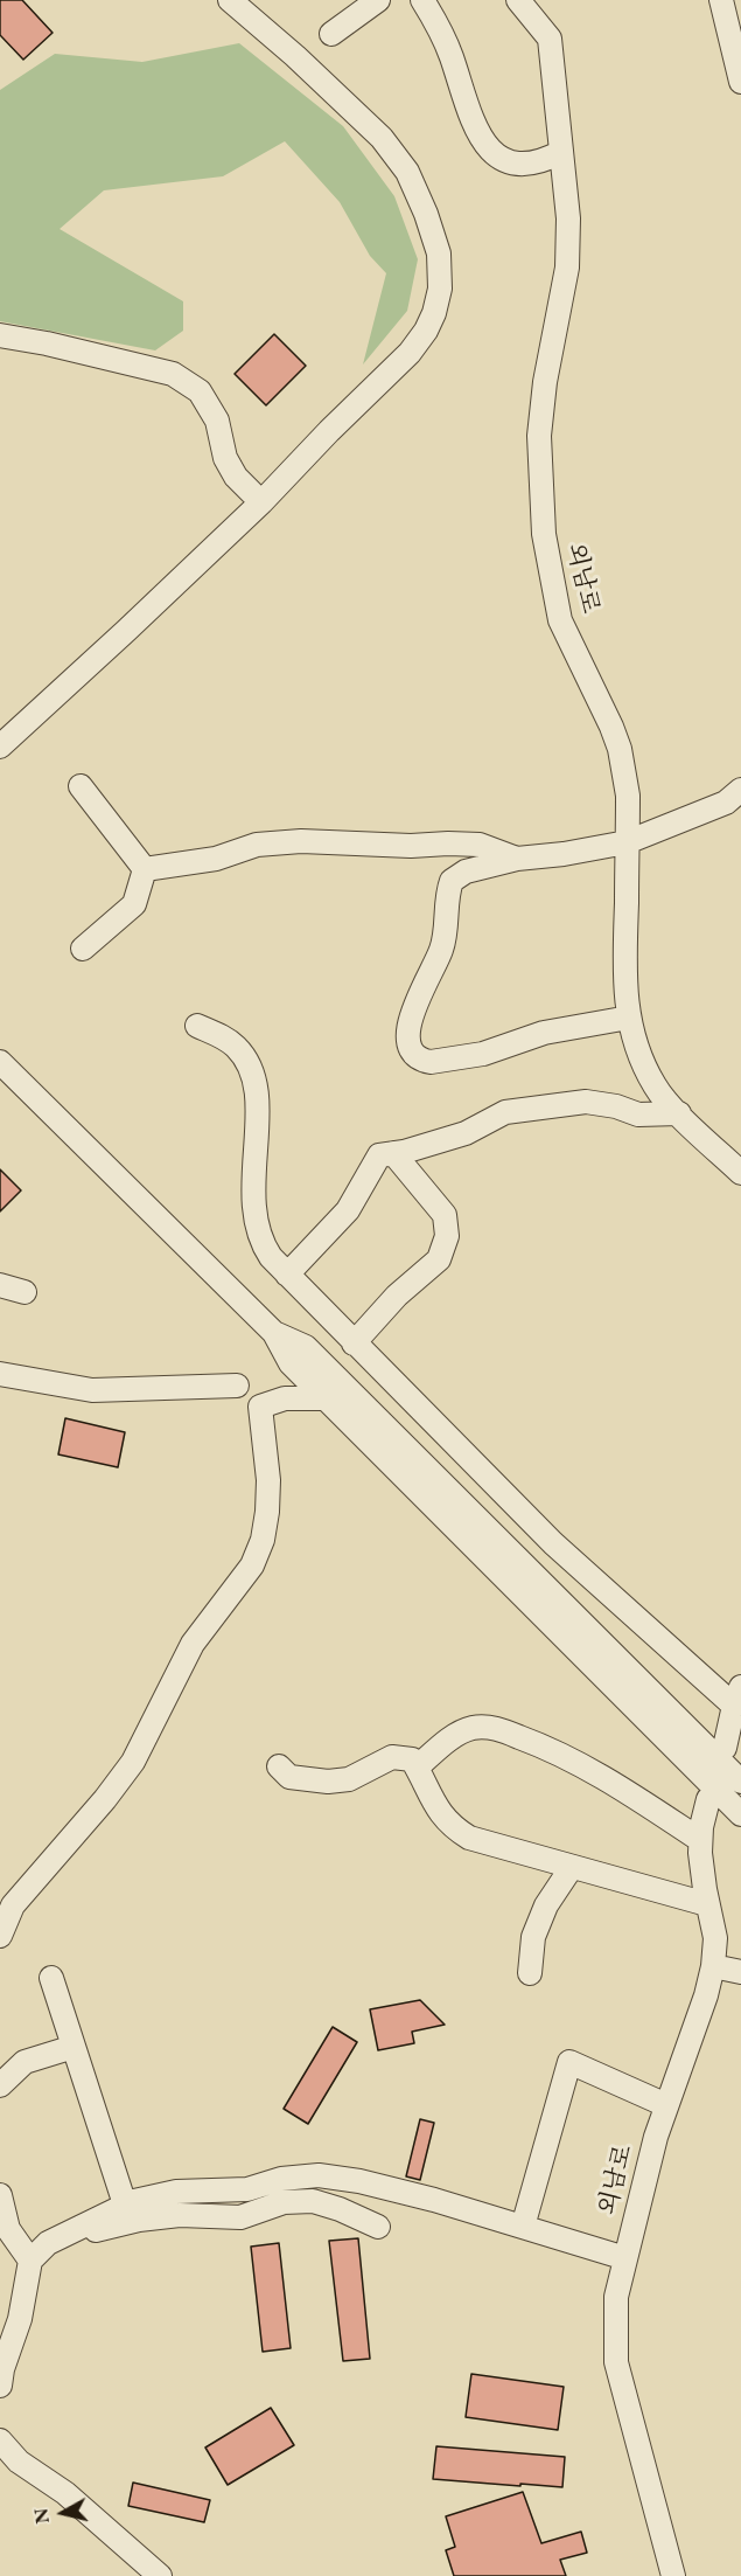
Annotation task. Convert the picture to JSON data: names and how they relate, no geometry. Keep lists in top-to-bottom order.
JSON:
{
  "streets": {
    "street": ["외남로"]
  },
  "north": "left"
}
